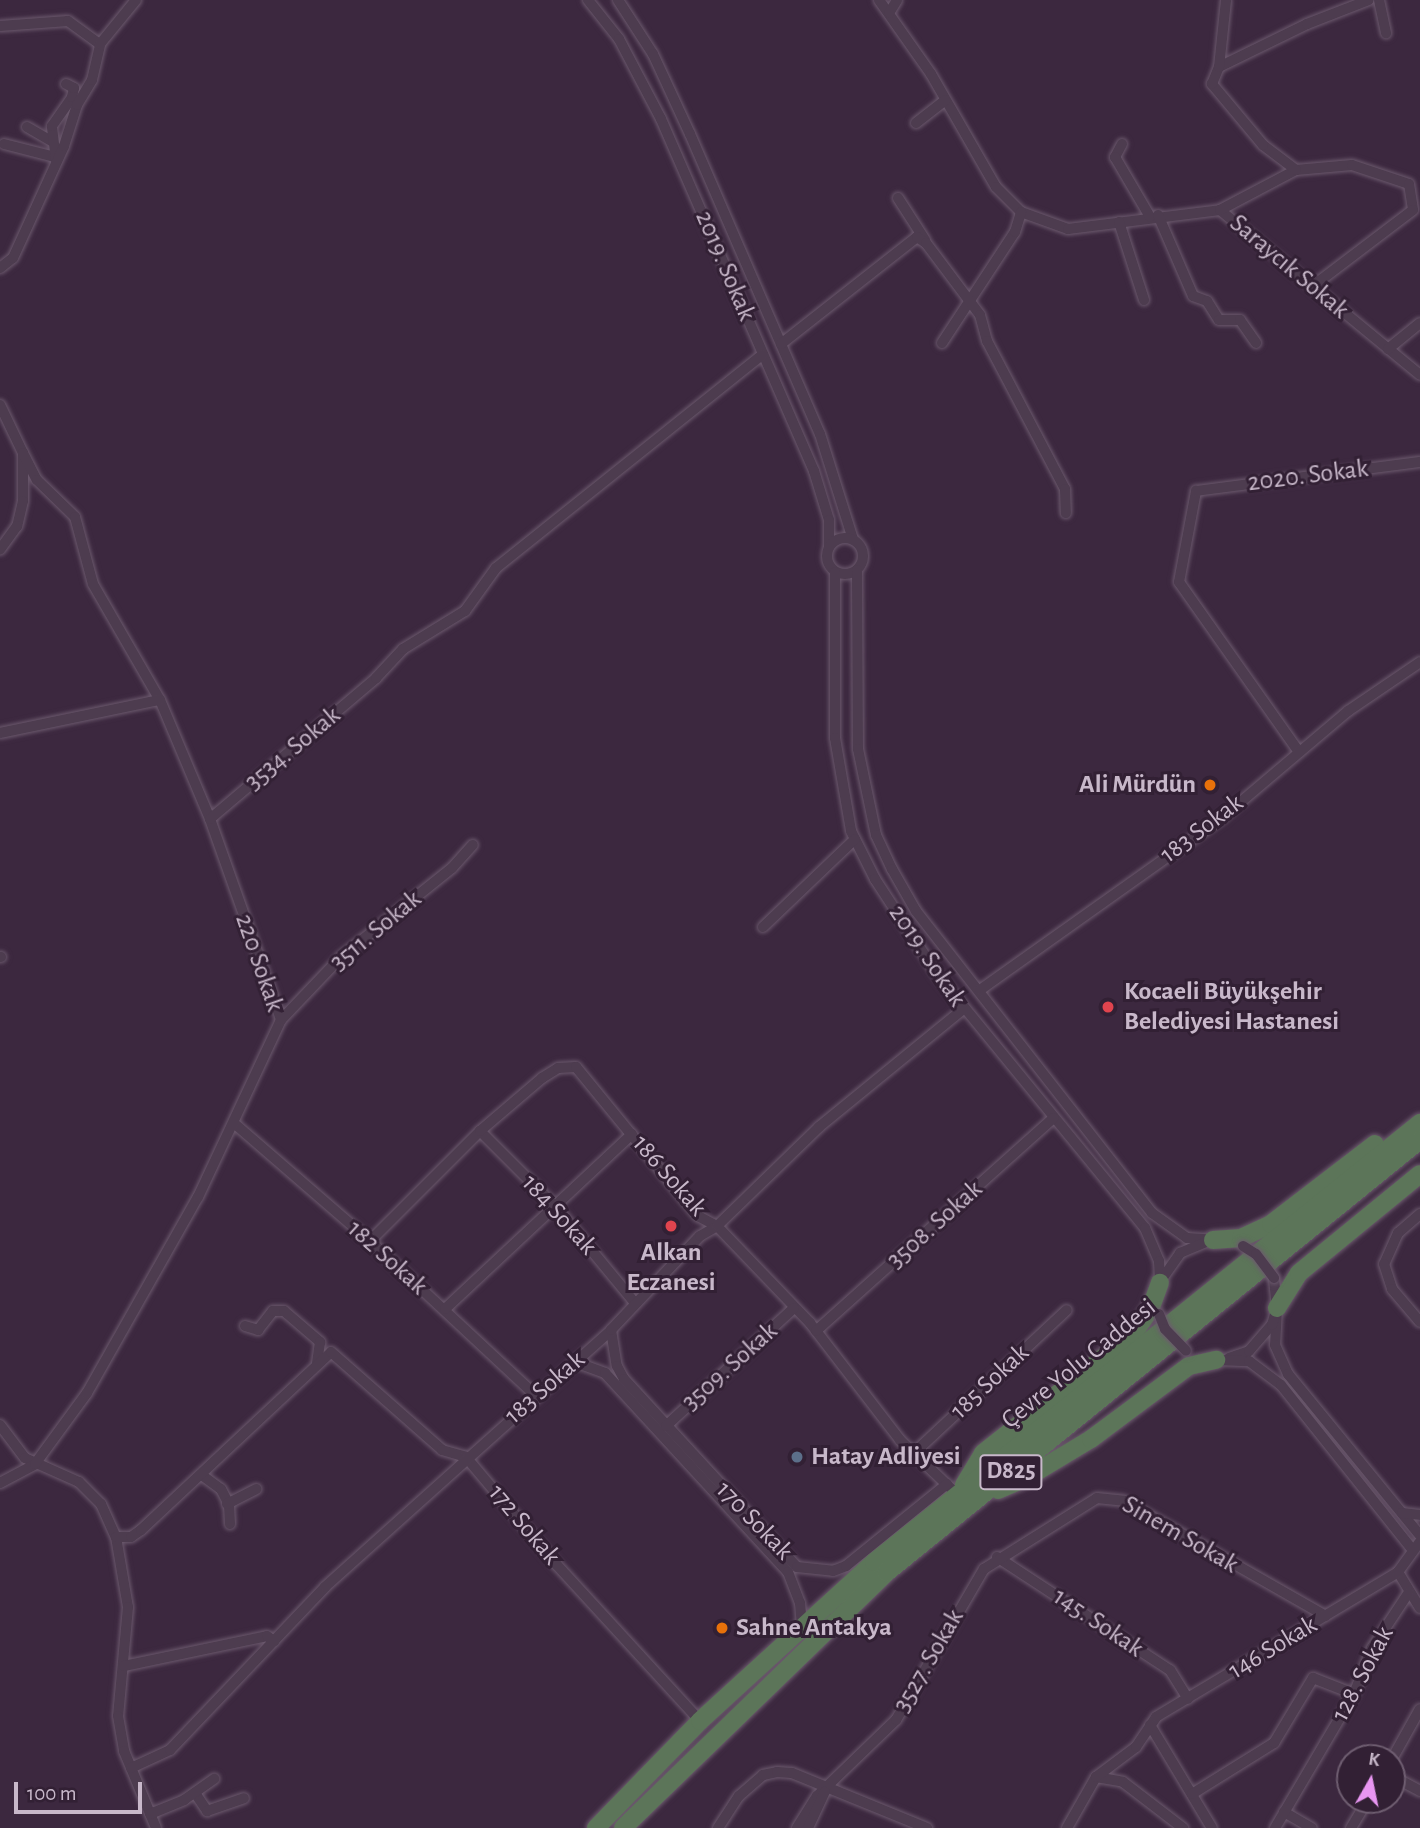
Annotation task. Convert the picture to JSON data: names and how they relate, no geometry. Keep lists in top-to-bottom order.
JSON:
{
  "streets": {
    "highway": ["Çevre Yolu Caddesi", "D825"],
    "street": [
      "2019. Sokak",
      "Saraycık Sokak",
      "2020. Sokak",
      "3534. Sokak",
      "183 Sokak",
      "3511. Sokak",
      "220 Sokak",
      "186 Sokak",
      "184 Sokak",
      "3508. Sokak",
      "182 Sokak",
      "3509. Sokak",
      "185 Sokak",
      "170 Sokak",
      "172 Sokak",
      "Sinem Sokak",
      "145. Sokak",
      "146 Sokak",
      "3527. Sokak",
      "128. Sokak"
    ]
  },
  "crossings": [
    ["2019. Sokak", "3534. Sokak"],
    ["2019. Sokak", "183 Sokak"],
    ["2019. Sokak", "3508. Sokak"],
    ["2020. Sokak", "183 Sokak"],
    ["3534. Sokak", "220 Sokak"],
    ["183 Sokak", "186 Sokak"],
    ["183 Sokak", "184 Sokak"],
    ["183 Sokak", "182 Sokak"],
    ["183 Sokak", "170 Sokak"],
    ["183 Sokak", "172 Sokak"],
    ["3511. Sokak", "220 Sokak"],
    ["220 Sokak", "182 Sokak"],
    ["186 Sokak", "184 Sokak"],
    ["186 Sokak", "3508. Sokak"],
    ["186 Sokak", "182 Sokak"],
    ["186 Sokak", "Çevre Yolu Caddesi"],
    ["186 Sokak", "3509. Sokak"],
    ["186 Sokak", "185 Sokak"],
    ["186 Sokak", "170 Sokak"],
    ["Çevre Yolu Caddesi", "170 Sokak"],
    ["Çevre Yolu Caddesi", "172 Sokak"],
    ["3509. Sokak", "170 Sokak"],
    ["Sinem Sokak", "145. Sokak"],
    ["Sinem Sokak", "146 Sokak"],
    ["Sinem Sokak", "3527. Sokak"],
    ["145. Sokak", "146 Sokak"],
    ["145. Sokak", "3527. Sokak"]
  ],
  "places": [
    "Ali Mürdün",
    "Kocaeli Büyükşehir Belediyesi Hastanesi",
    "Alkan Eczanesi",
    "Hatay Adliyesi",
    "Sahne Antakya"
  ],
  "scale_bar": "100 m",
  "north": "top"
}
